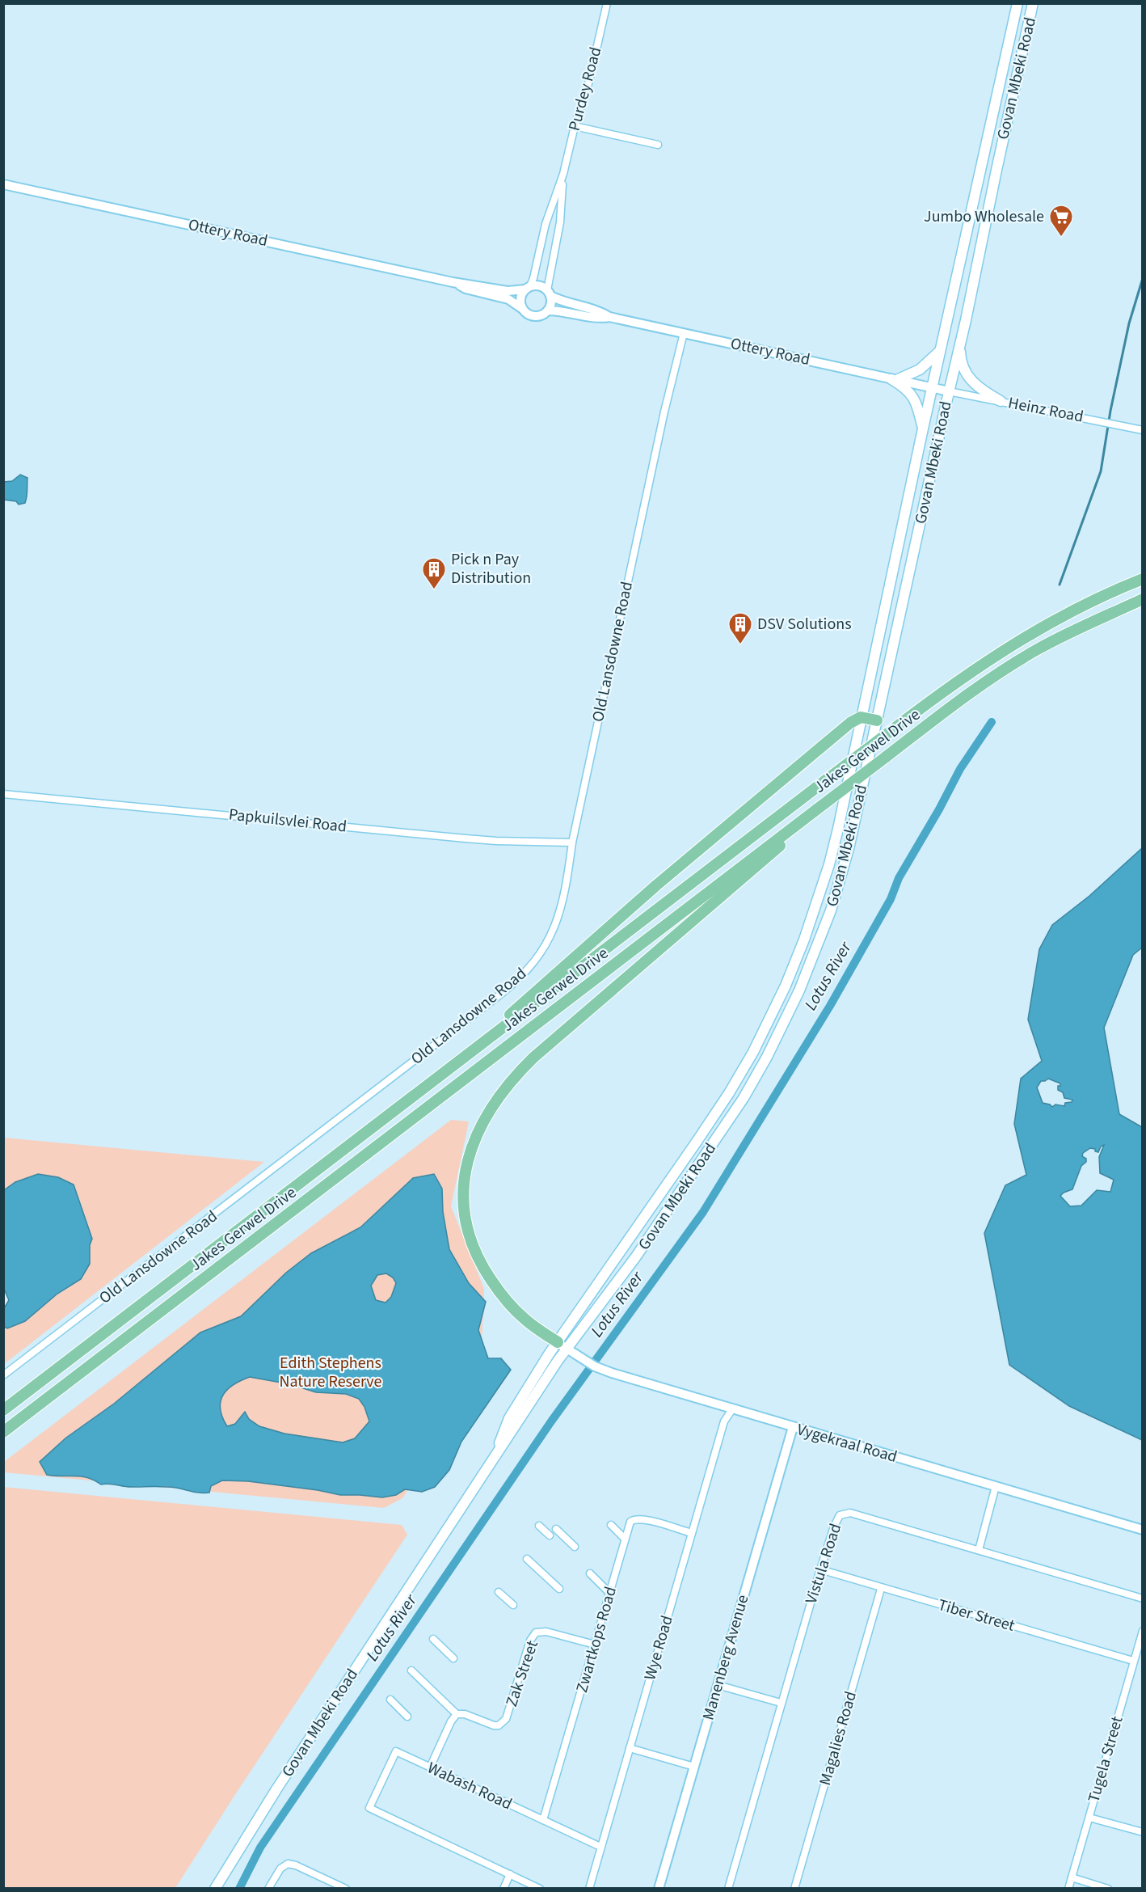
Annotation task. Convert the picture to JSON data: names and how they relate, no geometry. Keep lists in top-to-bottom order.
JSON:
{
  "streets": {
    "highway": ["Jakes Gerwel Drive"],
    "main road": ["Govan Mbeki Road"],
    "street": [
      "Purdey Road",
      "Ottery Road",
      "Heinz Road",
      "Old Lansdowne Road",
      "Papkuilsvlei Road",
      "Vygekraal Road",
      "Vistula Road",
      "Tiber Street",
      "Zwartkops Road",
      "Wye Road",
      "Manenberg Avenue",
      "Zak Street",
      "Magalies Road",
      "Tugela Street",
      "Wabash Road"
    ]
  },
  "crossings": [
    ["Govan Mbeki Road", "Ottery Road"],
    ["Govan Mbeki Road", "Heinz Road"],
    ["Govan Mbeki Road", "Vygekraal Road"],
    ["Purdey Road", "Ottery Road"],
    ["Ottery Road", "Heinz Road"],
    ["Ottery Road", "Old Lansdowne Road"],
    ["Old Lansdowne Road", "Papkuilsvlei Road"],
    ["Vygekraal Road", "Wye Road"],
    ["Vygekraal Road", "Manenberg Avenue"],
    ["Vistula Road", "Tiber Street"],
    ["Tiber Street", "Magalies Road"],
    ["Tiber Street", "Tugela Street"],
    ["Zwartkops Road", "Wye Road"],
    ["Zwartkops Road", "Zak Street"],
    ["Zwartkops Road", "Wabash Road"],
    ["Wye Road", "Wabash Road"]
  ],
  "water": ["Lotus River"],
  "parks": ["Edith Stephens Nature Reserve"],
  "places": {
    "supermarket": ["Jumbo Wholesale"],
    "building": ["Pick n Pay Distribution", "DSV Solutions"]
  }
}
